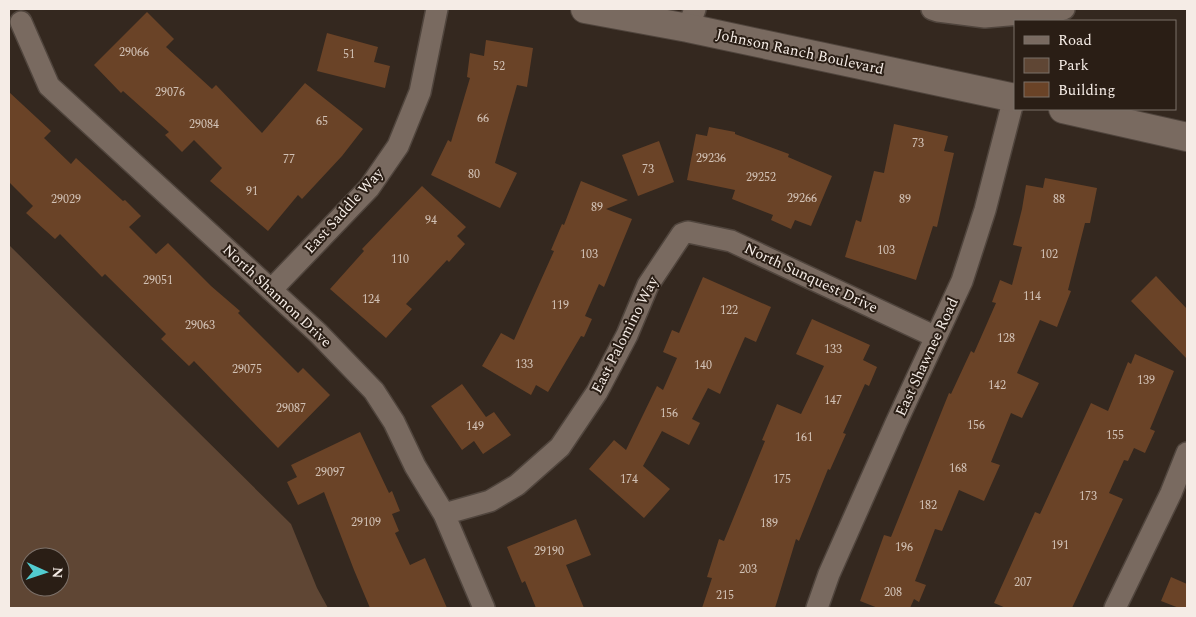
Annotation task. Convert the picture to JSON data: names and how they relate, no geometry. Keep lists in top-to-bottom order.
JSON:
{
  "streets": {
    "street": [
      "Johnson Ranch Boulevard",
      "East Saddle Way",
      "North Sunquest Drive",
      "North Shannon Drive",
      "East Palomino Way",
      "East Shawnee Road"
    ]
  },
  "crossings": [
    ["East Saddle Way", "North Shannon Drive"],
    ["North Sunquest Drive", "East Palomino Way"],
    ["North Sunquest Drive", "East Shawnee Road"],
    ["North Shannon Drive", "East Palomino Way"]
  ],
  "house_numbers": [
    "29066",
    "51",
    "52",
    "29076",
    "66",
    "65",
    "29084",
    "73",
    "29236",
    "77",
    "73",
    "80",
    "29252",
    "91",
    "29266",
    "29029",
    "89",
    "88",
    "89",
    "94",
    "103",
    "103",
    "102",
    "110",
    "29051",
    "114",
    "124",
    "119",
    "122",
    "29063",
    "128",
    "133",
    "133",
    "140",
    "29075",
    "139",
    "142",
    "147",
    "29087",
    "156",
    "156",
    "149",
    "155",
    "161",
    "168",
    "29097",
    "174",
    "175",
    "173",
    "182",
    "29109",
    "189",
    "191",
    "196",
    "29190",
    "203",
    "207",
    "208",
    "215"
  ],
  "legend": ["Road", "Park", "Building"],
  "north": "right"
}
